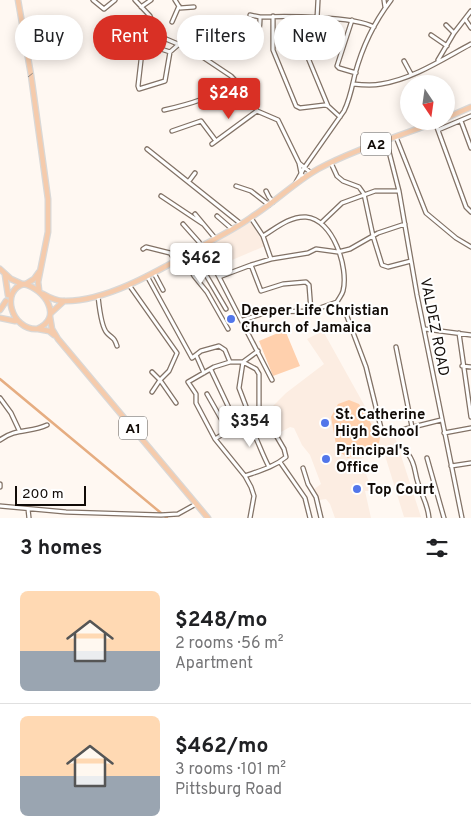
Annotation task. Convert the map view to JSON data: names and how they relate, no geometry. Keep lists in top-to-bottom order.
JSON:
{
  "streets": {
    "main road": ["A2", "A1"],
    "street": ["VALDEZ ROAD"]
  },
  "crossings": [
    ["A2", "VALDEZ ROAD"],
    ["A2", "A1"]
  ],
  "places": [
    "Deeper Life Christian Church of Jamaica",
    "St. Catherine High School",
    "Principal's Office",
    "Top Court"
  ],
  "scale_bar": "200 m",
  "north": "bottom",
  "page": {
    "chip": [
      "Buy",
      "Rent",
      "Filters",
      "New"
    ],
    "price": ["$248", "$462", "$354"],
    "scale": "200 m",
    "heading": "3 homes",
    "list": [
      {
        "name": "$248/mo",
        "note": "2 rooms · 56 m² · Apartment"
      },
      {
        "name": "$462/mo",
        "note": "3 rooms · 101 m² · Pittsburg Road"
      }
    ]
  }
}
